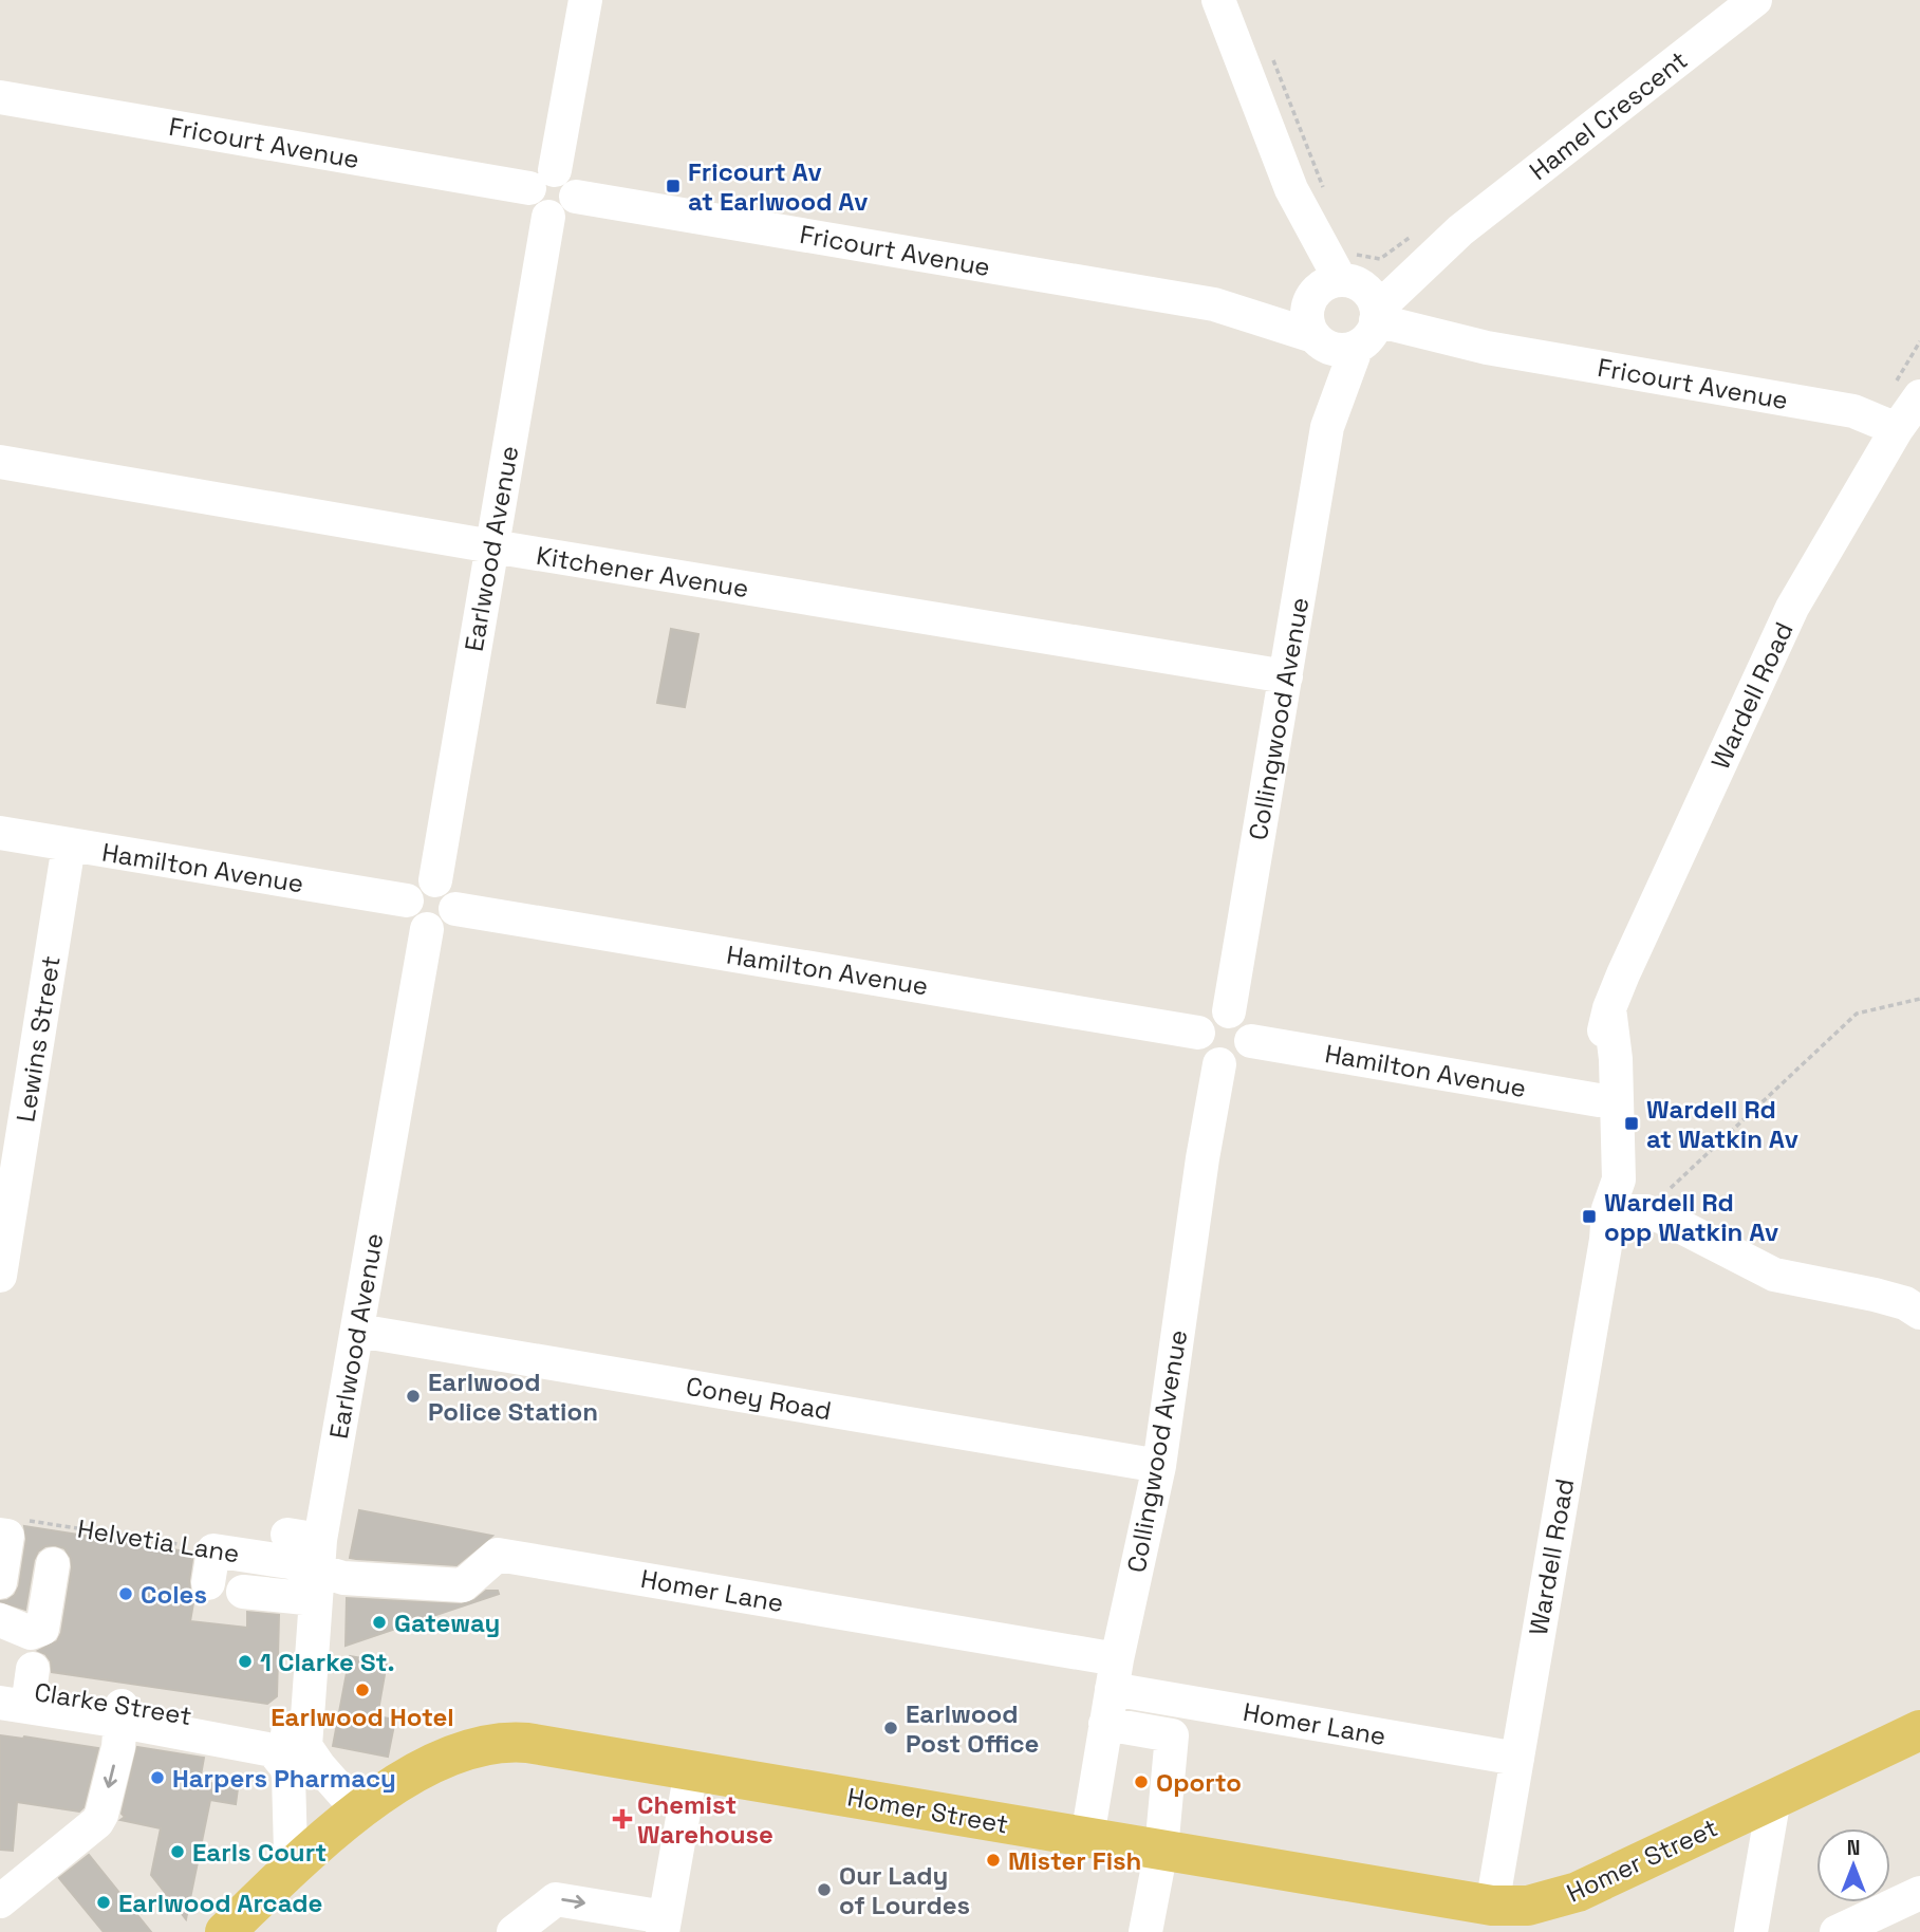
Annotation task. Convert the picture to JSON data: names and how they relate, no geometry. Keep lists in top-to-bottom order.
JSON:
{
  "streets": {
    "main road": ["Homer Street"],
    "street": [
      "Hamel Crescent",
      "Fricourt Avenue",
      "Earlwood Avenue",
      "Kitchener Avenue",
      "Wardell Road",
      "Collingwood Avenue",
      "Hamilton Avenue",
      "Lewins Street",
      "Coney Road",
      "Helvetia Lane",
      "Homer Lane",
      "Clarke Street"
    ]
  },
  "crossings": [
    ["Hamel Crescent", "Fricourt Avenue"],
    ["Hamel Crescent", "Collingwood Avenue"],
    ["Fricourt Avenue", "Earlwood Avenue"],
    ["Fricourt Avenue", "Wardell Road"],
    ["Fricourt Avenue", "Collingwood Avenue"],
    ["Earlwood Avenue", "Kitchener Avenue"],
    ["Earlwood Avenue", "Hamilton Avenue"],
    ["Earlwood Avenue", "Coney Road"],
    ["Earlwood Avenue", "Helvetia Lane"],
    ["Earlwood Avenue", "Homer Lane"],
    ["Earlwood Avenue", "Clarke Street"],
    ["Kitchener Avenue", "Collingwood Avenue"],
    ["Wardell Road", "Hamilton Avenue"],
    ["Wardell Road", "Homer Lane"],
    ["Wardell Road", "Homer Street"],
    ["Collingwood Avenue", "Hamilton Avenue"],
    ["Collingwood Avenue", "Coney Road"],
    ["Collingwood Avenue", "Homer Lane"],
    ["Collingwood Avenue", "Homer Street"],
    ["Hamilton Avenue", "Lewins Street"],
    ["Helvetia Lane", "Homer Lane"],
    ["Clarke Street", "Homer Street"]
  ],
  "places": {
    "transit": ["Fricourt Av at Earlwood Av", "Wardell Rd at Watkin Av", "Wardell Rd opp Watkin Av"],
    "other": [
      "Earlwood Police Station",
      "Coles",
      "Gateway",
      "1 Clarke St.",
      "Earlwood Hotel",
      "Earlwood Post Office",
      "Harpers Pharmacy",
      "Oporto",
      "Earls Court",
      "Mister Fish",
      "Our Lady of Lourdes",
      "Earlwood Arcade"
    ],
    "health": ["Chemist Warehouse"]
  },
  "north": "top"
}
